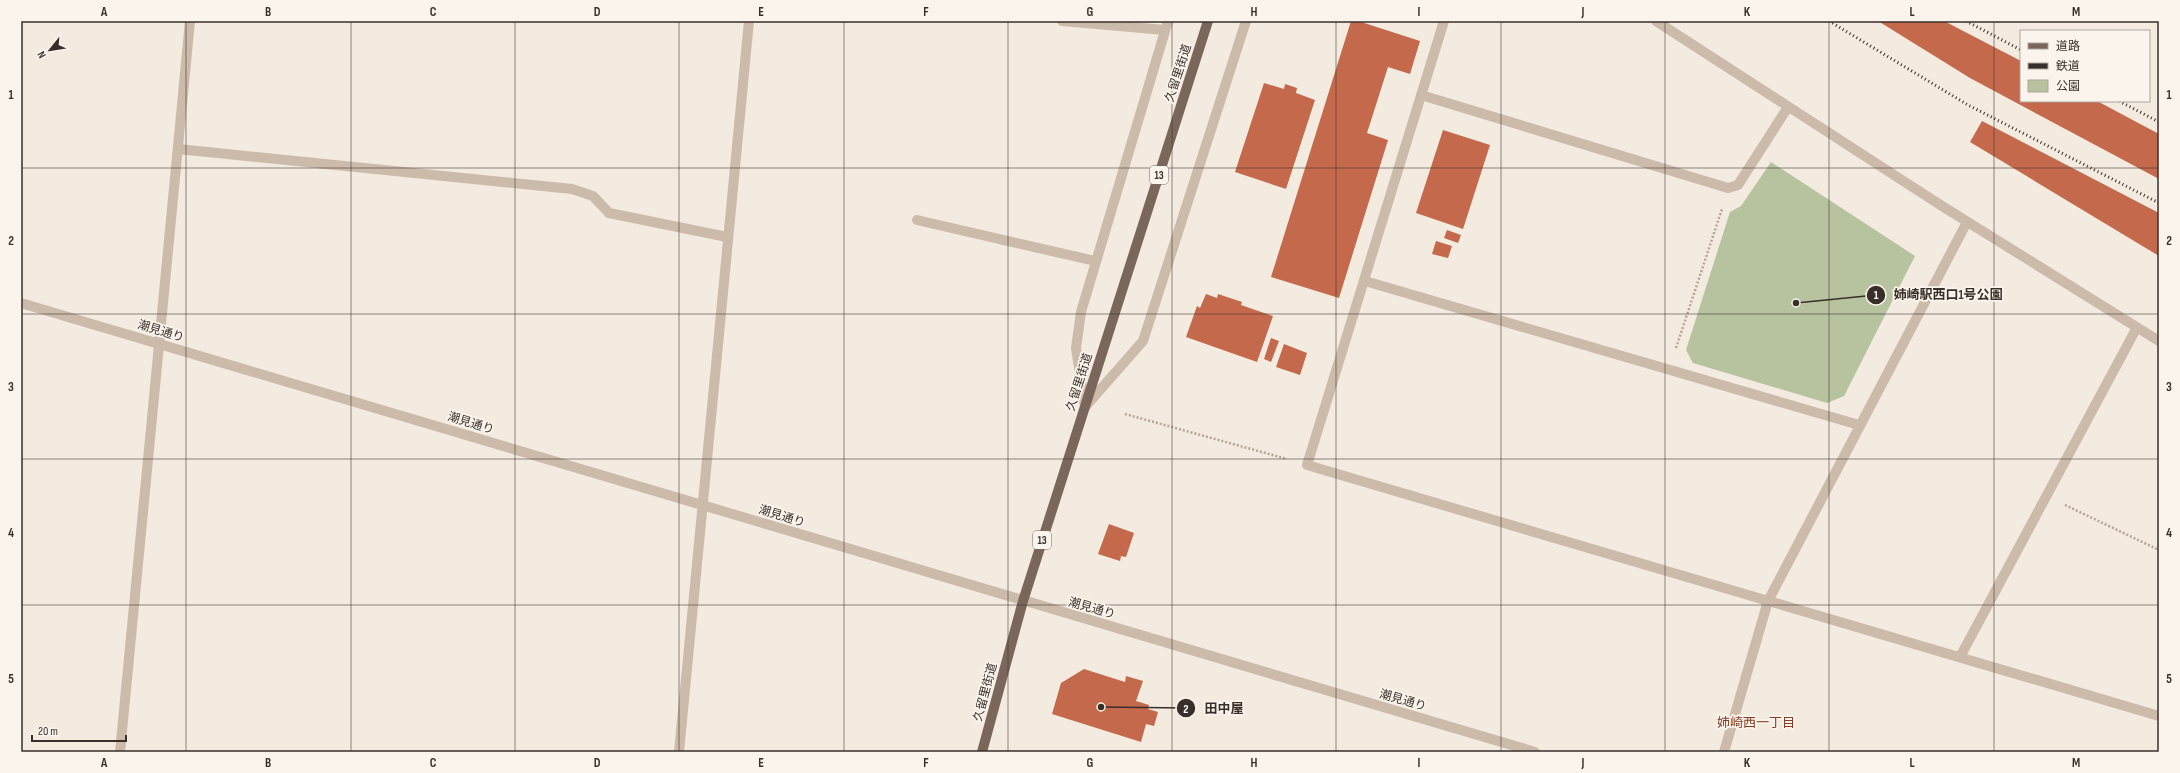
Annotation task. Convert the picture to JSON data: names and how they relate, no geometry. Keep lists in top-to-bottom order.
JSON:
{
  "streets": {
    "main road": ["久留里街道", "13"],
    "street": ["潮見通り"]
  },
  "crossings": [
    ["久留里街道", "潮見通り"]
  ],
  "districts": ["姉崎西一丁目"],
  "places": ["姉崎駅西口1号公園", "田中屋"],
  "legend": ["道路", "鉄道", "公園"],
  "scale_bar": "20 m",
  "north": "bottom left",
  "grid": {
    "columns": [
      "A",
      "B",
      "C",
      "D",
      "E",
      "F",
      "G",
      "H",
      "I",
      "J",
      "K",
      "L",
      "M"
    ],
    "rows": [
      "1",
      "2",
      "3",
      "4",
      "5"
    ]
  }
}
